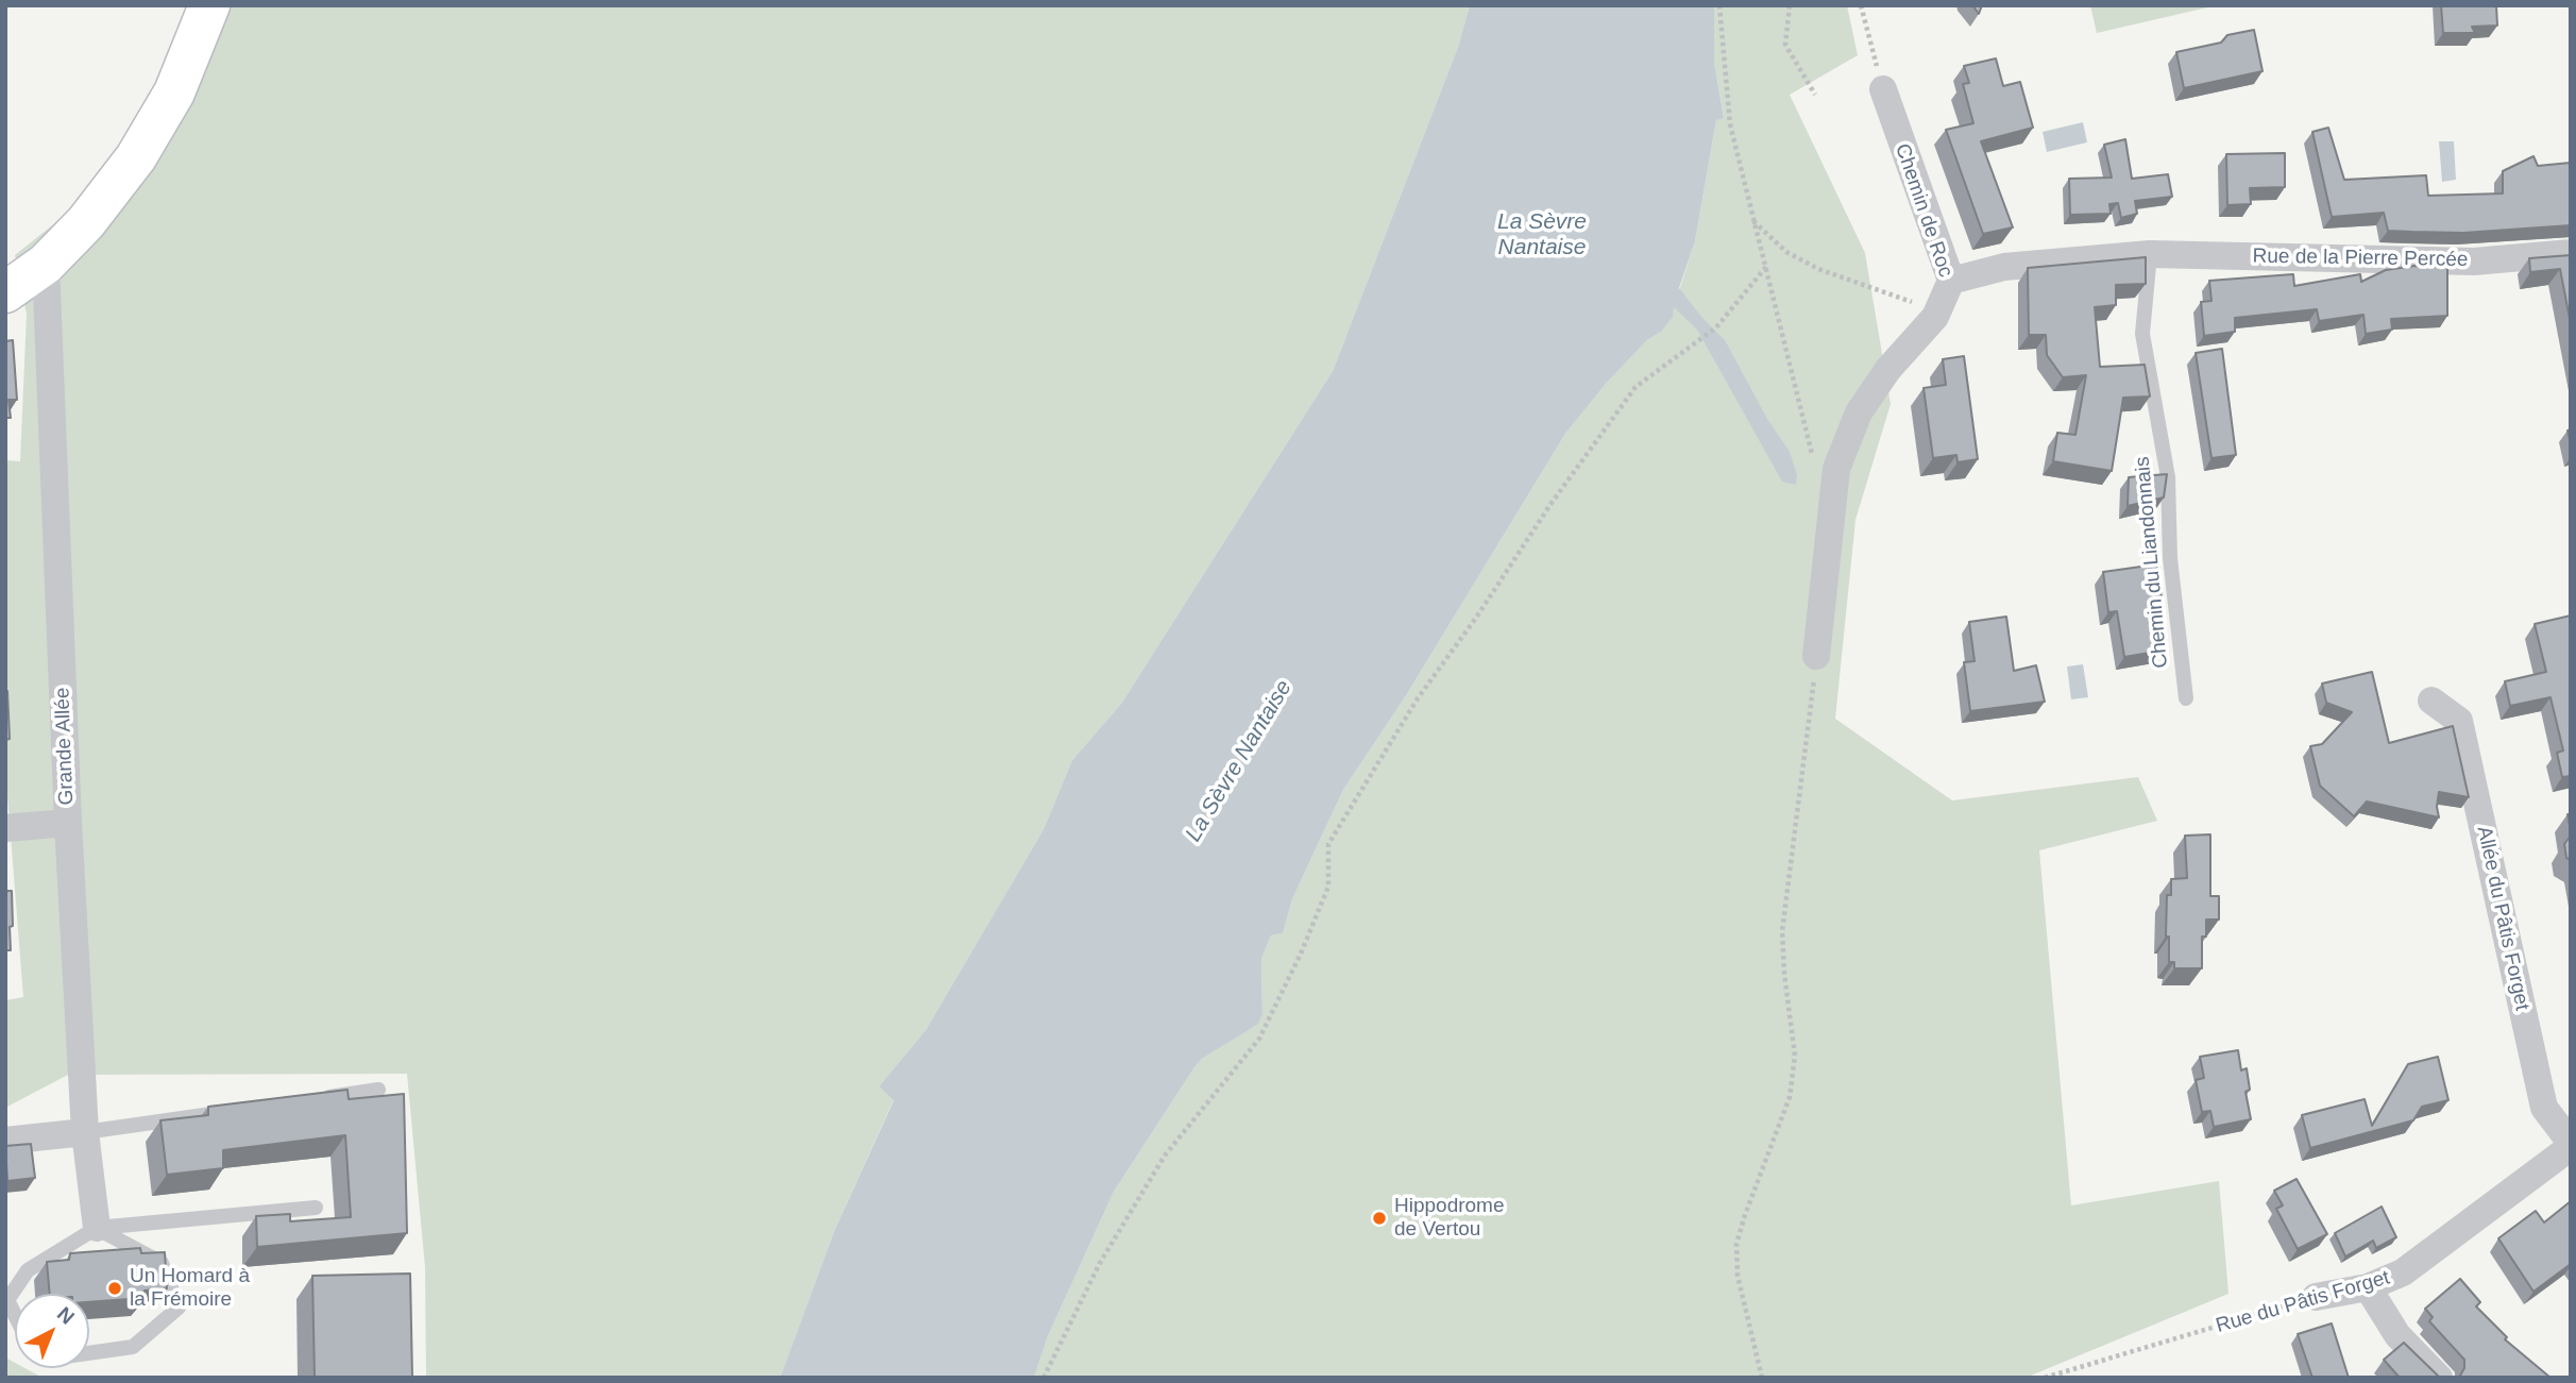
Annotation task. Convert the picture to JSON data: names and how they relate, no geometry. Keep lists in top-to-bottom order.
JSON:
{
  "streets": {
    "street": [
      "Chemin de Roc",
      "Rue de la Pierre Percée",
      "Grande Allée",
      "Allée du Pâtis Forget",
      "Rue du Pâtis Forget"
    ],
    "lane": ["Chemin du Liandonnais"]
  },
  "crossings": [
    ["Chemin de Roc", "Rue de la Pierre Percée"],
    ["Rue de la Pierre Percée", "Chemin du Liandonnais"],
    ["Allée du Pâtis Forget", "Rue du Pâtis Forget"]
  ],
  "water": ["La Sèvre Nantaise"],
  "places": ["Hippodrome de Vertou", "Un Homard à la Frémoire"],
  "north": "top right"
}
